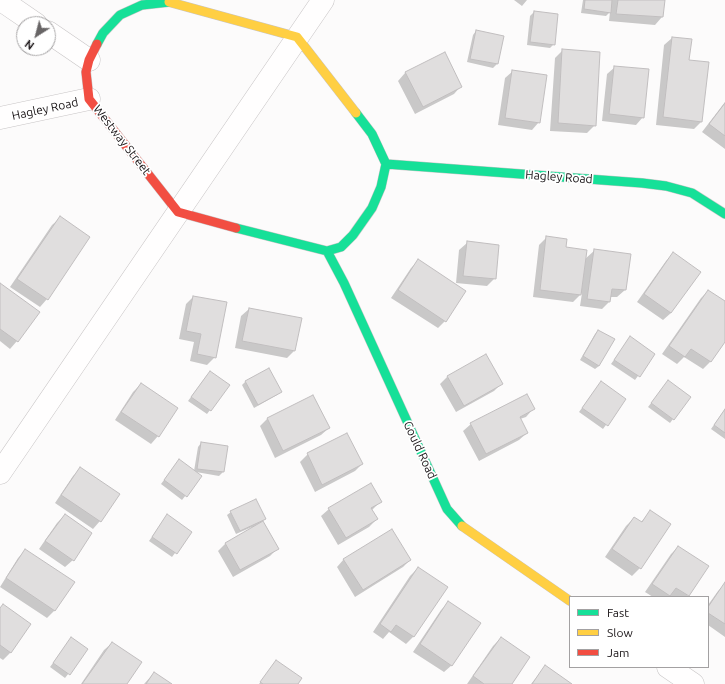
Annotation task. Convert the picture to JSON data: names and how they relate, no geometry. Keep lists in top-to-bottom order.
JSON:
{
  "streets": {
    "street": ["Hagley Road", "Westway Street", "Gould Road"]
  },
  "crossings": [
    ["Hagley Road", "Westway Street"]
  ],
  "legend": ["Fast", "Slow", "Jam"],
  "north": "bottom left"
}
